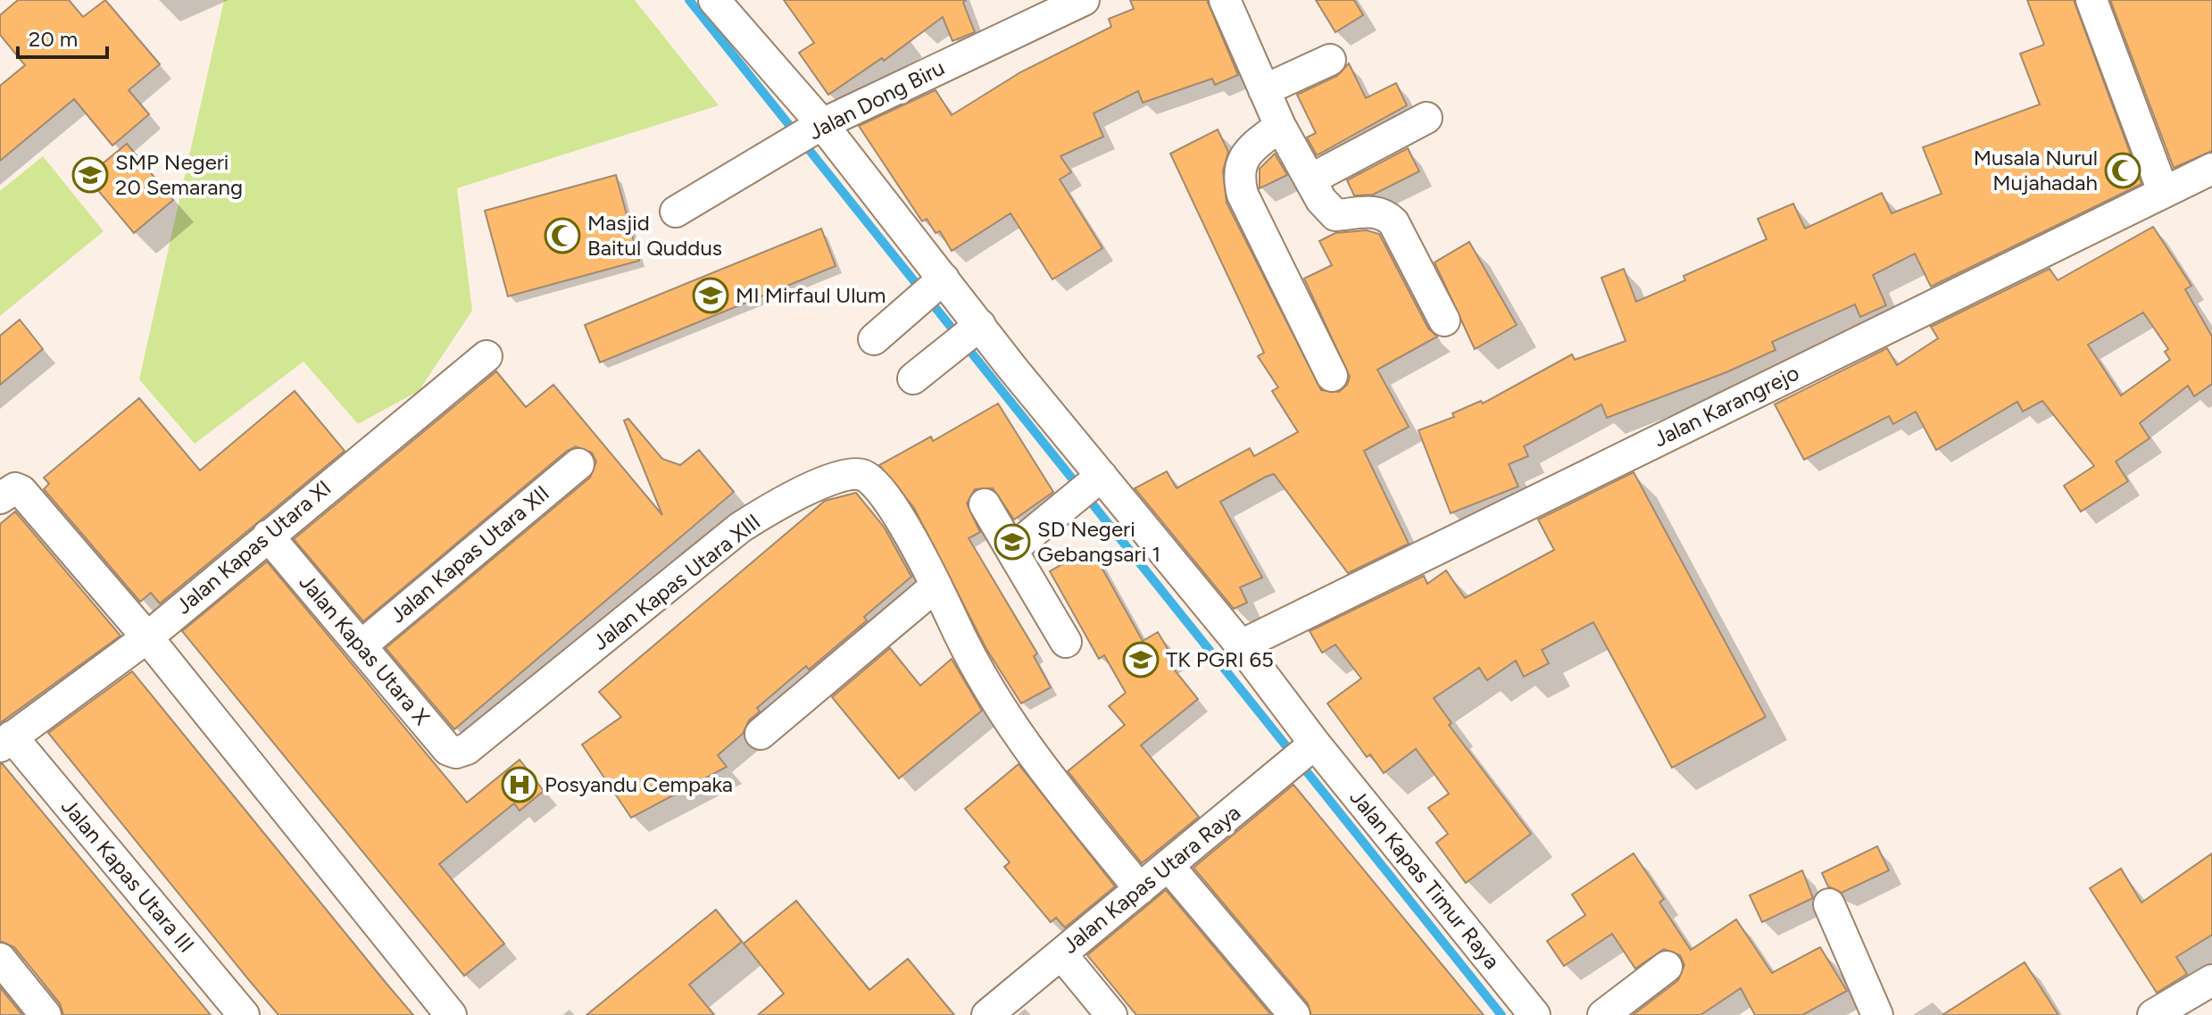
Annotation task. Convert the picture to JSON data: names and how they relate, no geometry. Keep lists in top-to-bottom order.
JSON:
{
  "streets": {
    "street": [
      "Jalan Dong Biru",
      "Jalan Karangrejo",
      "Jalan Kapas Utara XI",
      "Jalan Kapas Utara XII",
      "Jalan Kapas Utara XIII",
      "Jalan Kapas Utara X",
      "Jalan Kapas Utara III",
      "Jalan Kapas Utara Raya",
      "Jalan Kapas Timur Raya"
    ]
  },
  "crossings": [
    ["Jalan Dong Biru", "Jalan Kapas Timur Raya"],
    ["Jalan Karangrejo", "Jalan Kapas Timur Raya"],
    ["Jalan Kapas Utara XI", "Jalan Kapas Utara X"],
    ["Jalan Kapas Utara XI", "Jalan Kapas Utara III"],
    ["Jalan Kapas Utara XII", "Jalan Kapas Utara X"],
    ["Jalan Kapas Utara XIII", "Jalan Kapas Utara X"],
    ["Jalan Kapas Utara XIII", "Jalan Kapas Utara Raya"],
    ["Jalan Kapas Utara Raya", "Jalan Kapas Timur Raya"]
  ],
  "places": {
    "mosque": ["Musala Nurul Mujahadah", "Masjid Baitul Quddus"],
    "school or university": [
      "SMP Negeri 20 Semarang",
      "MI Mirfaul Ulum",
      "SD Negeri Gebangsari 1",
      "TK PGRI 65"
    ],
    "hospital": ["Posyandu Cempaka"]
  },
  "scale_bar": "20 m"
}
